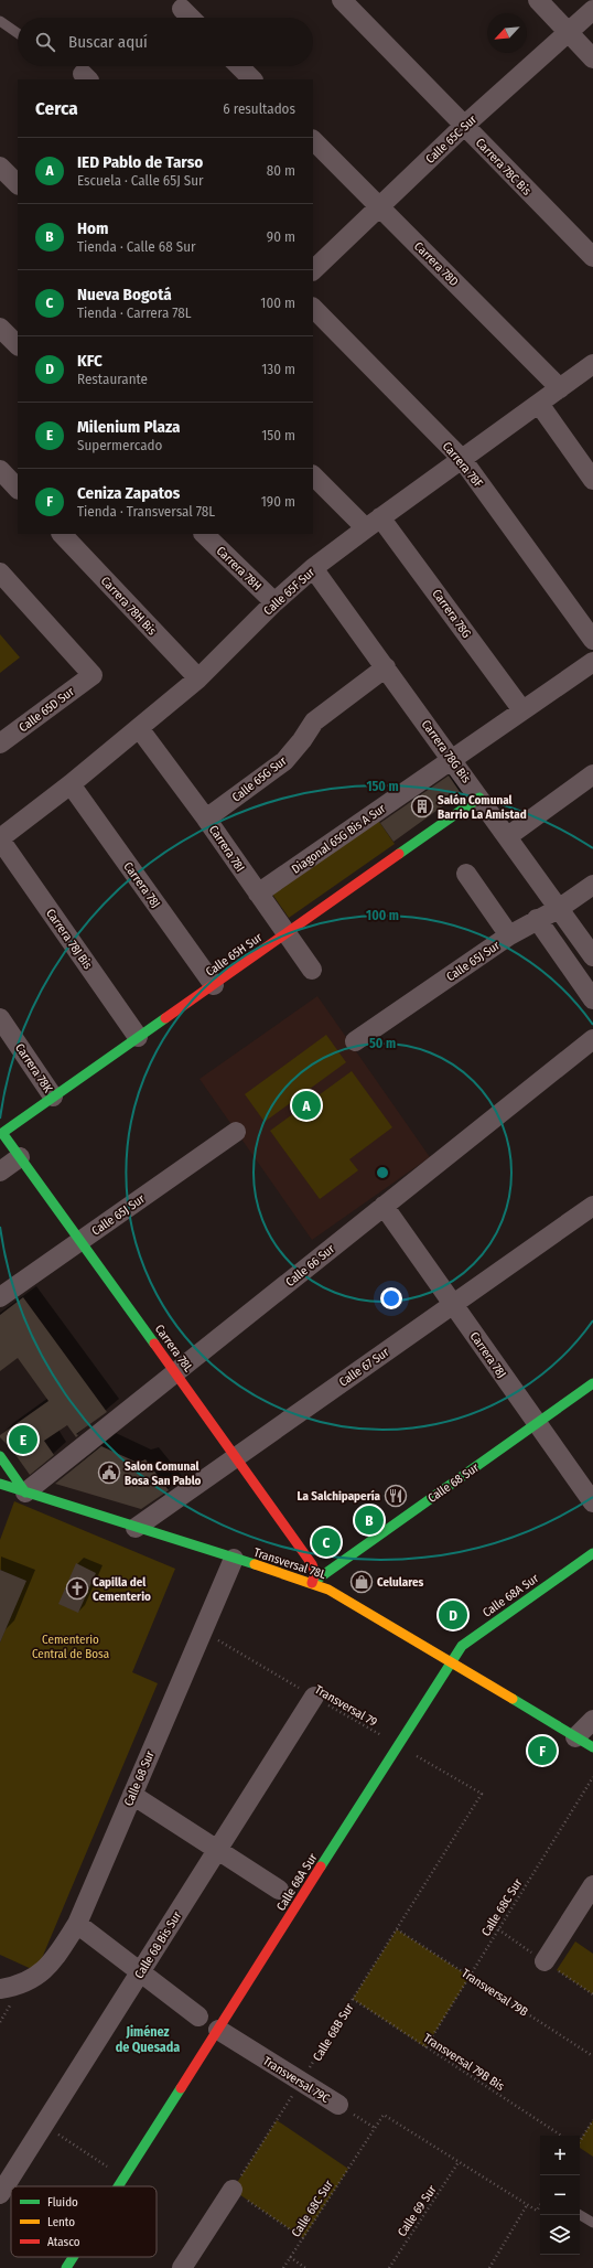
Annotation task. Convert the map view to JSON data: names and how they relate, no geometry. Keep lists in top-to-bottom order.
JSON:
{
  "streets": {
    "street": [
      "Calle 65C Sur",
      "Carrera 78C Bis",
      "Carrera 78D",
      "Carrera 78F",
      "Carrera 78H",
      "Calle 65F Sur",
      "Carrera 78H Bis",
      "Carrera 78G",
      "Calle 65D Sur",
      "Carrera 78G Bis",
      "Calle 65G Sur",
      "Diagonal 65G Bis A Sur",
      "Carrera 78I",
      "Carrera 78J",
      "Carrera 78J Bis",
      "Calle 65H Sur",
      "Calle 65J Sur",
      "Carrera 78K",
      "Calle 66 Sur",
      "Carrera 78L",
      "Calle 67 Sur",
      "Calle 68 Sur",
      "Transversal 78L",
      "Calle 68A Sur",
      "Calle 68 Bis Sur",
      "Transversal 79C"
    ],
    "path": [
      "Transversal 79",
      "Calle 68C Sur",
      "Transversal 79B",
      "Calle 68B Sur",
      "Transversal 79B Bis",
      "Calle 69 Sur"
    ]
  },
  "crossings": [
    ["Calle 65C Sur", "Carrera 78C Bis"],
    ["Calle 65C Sur", "Carrera 78D"],
    ["Carrera 78D", "Calle 65F Sur"],
    ["Carrera 78F", "Calle 65F Sur"],
    ["Carrera 78H", "Calle 65F Sur"],
    ["Calle 65F Sur", "Carrera 78H Bis"],
    ["Calle 65F Sur", "Carrera 78G"],
    ["Calle 65F Sur", "Carrera 78G Bis"],
    ["Calle 65F Sur", "Carrera 78I"],
    ["Calle 65F Sur", "Carrera 78J"],
    ["Calle 65F Sur", "Carrera 78J Bis"],
    ["Carrera 78G", "Diagonal 65G Bis A Sur"],
    ["Carrera 78G Bis", "Calle 65G Sur"],
    ["Carrera 78G Bis", "Diagonal 65G Bis A Sur"],
    ["Carrera 78G Bis", "Calle 65H Sur"],
    ["Carrera 78G Bis", "Calle 65J Sur"],
    ["Calle 65G Sur", "Carrera 78I"],
    ["Diagonal 65G Bis A Sur", "Carrera 78I"],
    ["Carrera 78I", "Calle 65H Sur"],
    ["Carrera 78J", "Calle 65H Sur"],
    ["Carrera 78J", "Calle 66 Sur"],
    ["Carrera 78J", "Calle 67 Sur"],
    ["Carrera 78J", "Calle 68 Sur"],
    ["Carrera 78J Bis", "Calle 65H Sur"],
    ["Calle 65H Sur", "Carrera 78K"],
    ["Calle 65H Sur", "Carrera 78L"],
    ["Calle 65J Sur", "Carrera 78L"],
    ["Calle 66 Sur", "Carrera 78L"],
    ["Calle 66 Sur", "Transversal 78L"],
    ["Carrera 78L", "Calle 67 Sur"],
    ["Carrera 78L", "Calle 68 Sur"],
    ["Carrera 78L", "Transversal 78L"],
    ["Calle 67 Sur", "Transversal 78L"],
    ["Calle 68 Sur", "Transversal 78L"],
    ["Calle 68 Sur", "Transversal 79"],
    ["Transversal 78L", "Calle 68A Sur"],
    ["Calle 68A Sur", "Transversal 79"],
    ["Calle 68A Sur", "Transversal 79C"],
    ["Transversal 79", "Calle 68 Bis Sur"],
    ["Transversal 79", "Calle 68B Sur"],
    ["Calle 68C Sur", "Transversal 79B"],
    ["Calle 68C Sur", "Transversal 79B Bis"],
    ["Calle 68C Sur", "Transversal 79C"],
    ["Calle 68C Sur", "Calle 69 Sur"],
    ["Transversal 79B", "Calle 68B Sur"],
    ["Calle 68B Sur", "Transversal 79B Bis"],
    ["Calle 68B Sur", "Transversal 79C"]
  ],
  "districts": ["Jiménez de Quesada"],
  "parks": ["Cementerio Central de Bosa"],
  "places": {
    "building": ["Salón Comunal Barrio La Amistad"],
    "public building": ["Salon Comunal Bosa San Pablo"],
    "restaurant": ["La Salchipapería"],
    "shop": ["Celulares"],
    "church": ["Capilla del Cementerio"]
  },
  "legend": ["Fluido", "Lento", "Atasco"],
  "north": "bottom left",
  "page": {
    "search": "Buscar aquí",
    "heading": ["Cerca", "6 resultados"],
    "list": [
      {
        "mark": "A",
        "name": "IED Pablo de Tarso",
        "note": "Escuela · Calle 65J Sur",
        "value": "80 m"
      },
      {
        "mark": "B",
        "name": "Hom",
        "note": "Tienda · Calle 68 Sur",
        "value": "90 m"
      },
      {
        "mark": "C",
        "name": "Nueva Bogotá",
        "note": "Tienda · Carrera 78L",
        "value": "100 m"
      },
      {
        "mark": "D",
        "name": "KFC",
        "note": "Restaurante",
        "value": "130 m"
      },
      {
        "mark": "E",
        "name": "Milenium Plaza",
        "note": "Supermercado",
        "value": "150 m"
      },
      {
        "mark": "F",
        "name": "Ceniza Zapatos",
        "note": "Tienda · Transversal 78L",
        "value": "190 m"
      }
    ],
    "pins": [
      "A",
      "E",
      "B",
      "C",
      "D",
      "F"
    ],
    "map_buttons": ["+", "−"]
  },
  "rings": ["150 m", "100 m", "50 m"]
}
